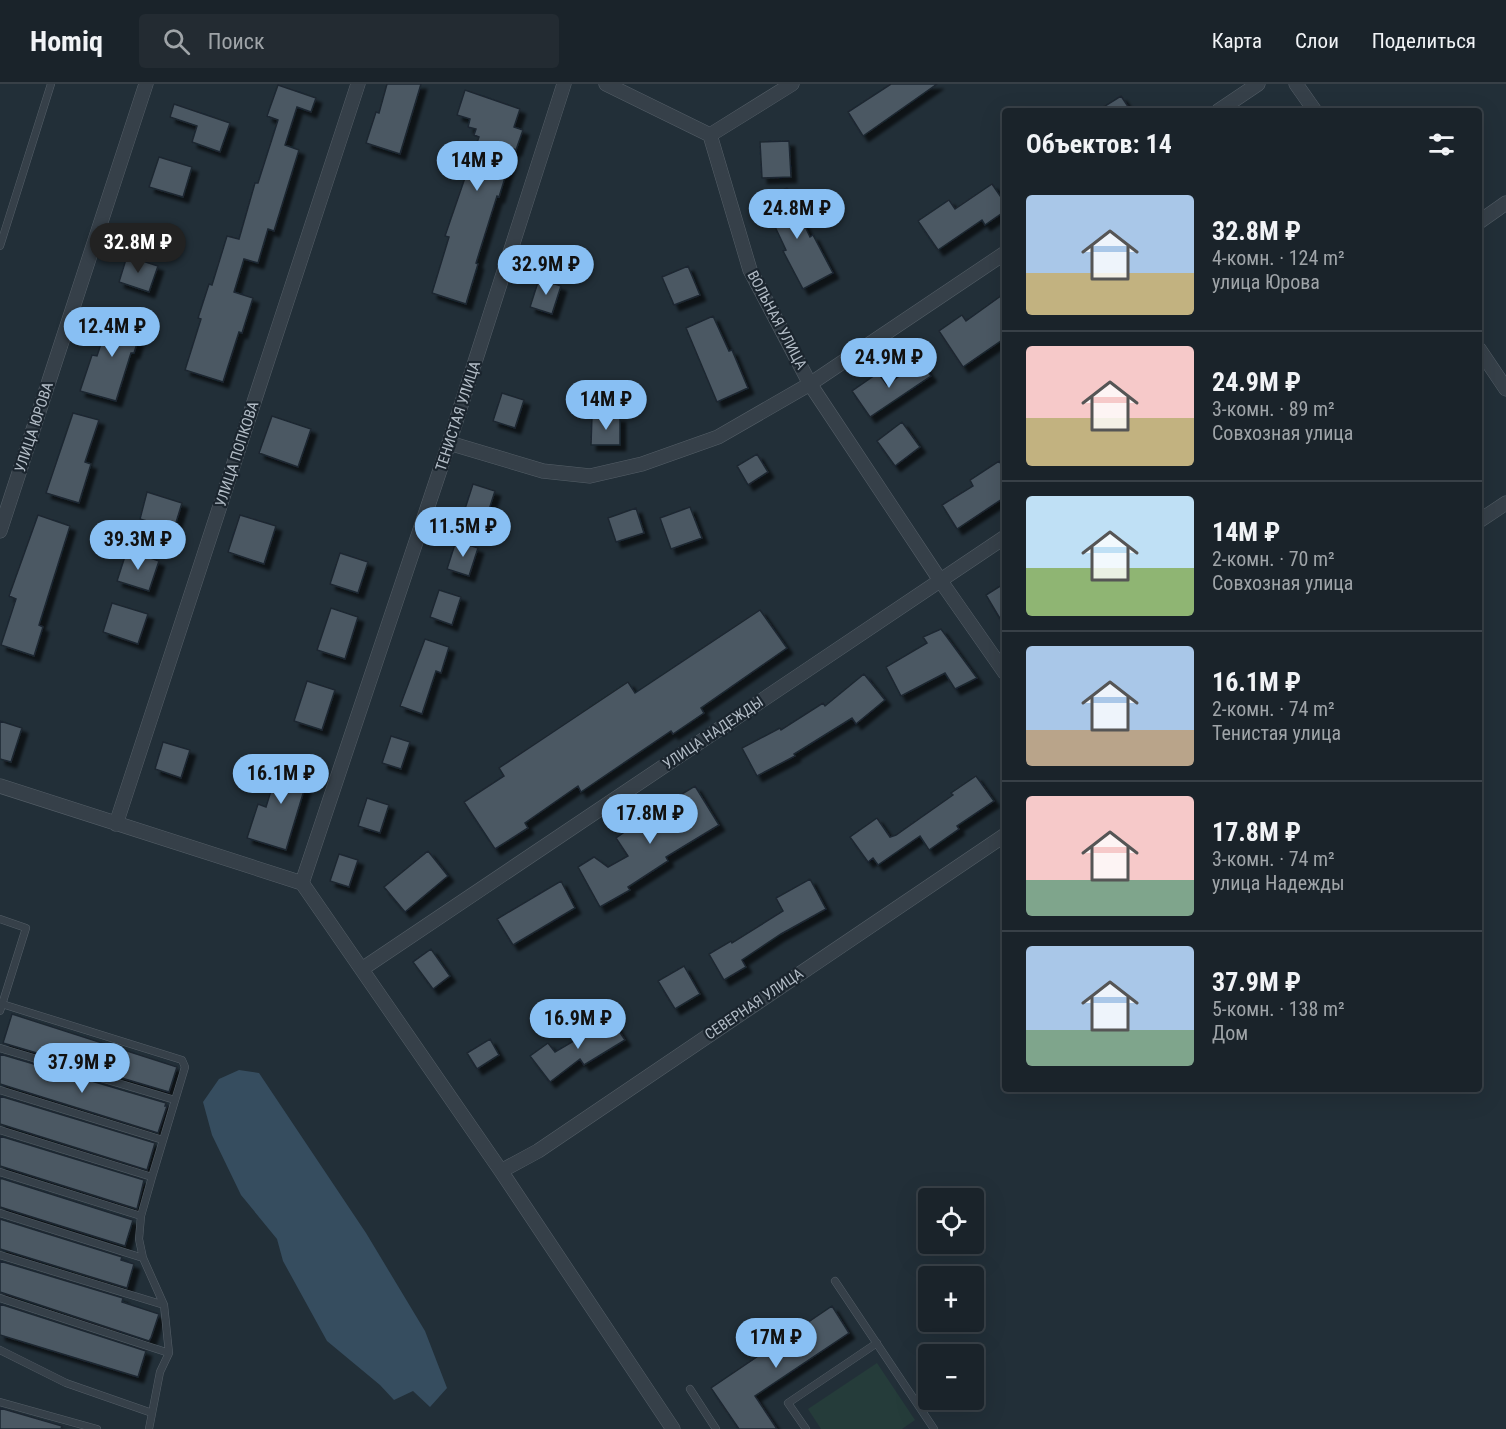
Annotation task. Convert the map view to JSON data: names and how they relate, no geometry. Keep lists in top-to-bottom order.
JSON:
{
  "streets": {
    "street": [
      "ВОЛЬНАЯ УЛИЦА",
      "ТЕНИСТАЯ УЛИЦА",
      "УЛИЦА ЮРОВА",
      "УЛИЦА ПОПКОВА",
      "УЛИЦА НАДЕЖДЫ",
      "СЕВЕРНАЯ УЛИЦА"
    ]
  },
  "crossings": [
    ["ВОЛЬНАЯ УЛИЦА", "УЛИЦА НАДЕЖДЫ"]
  ],
  "page": {
    "header": "Homiq",
    "search": "Поиск",
    "nav": ["Карта", "Слои", "Поделиться"],
    "heading": "Объектов: 14",
    "price": [
      "14M ₽",
      "24.8M ₽",
      "32.8M ₽",
      "32.9M ₽",
      "12.4M ₽",
      "24.9M ₽",
      "14M ₽",
      "11.5M ₽",
      "39.3M ₽",
      "16.1M ₽",
      "17.8M ₽",
      "16.9M ₽",
      "37.9M ₽",
      "17M ₽"
    ],
    "list": [
      {
        "name": "32.8M ₽",
        "note": "4-комн. · 124 m² · улица Юрова"
      },
      {
        "name": "24.9M ₽",
        "note": "3-комн. · 89 m² · Совхозная улица"
      },
      {
        "name": "14M ₽",
        "note": "2-комн. · 70 m² · Совхозная улица"
      },
      {
        "name": "16.1M ₽",
        "note": "2-комн. · 74 m² · Тенистая улица"
      },
      {
        "name": "17.8M ₽",
        "note": "3-комн. · 74 m² · улица Надежды"
      },
      {
        "name": "37.9M ₽",
        "note": "5-комн. · 138 m² · Дом"
      }
    ],
    "map_buttons": ["+", "−"]
  }
}
